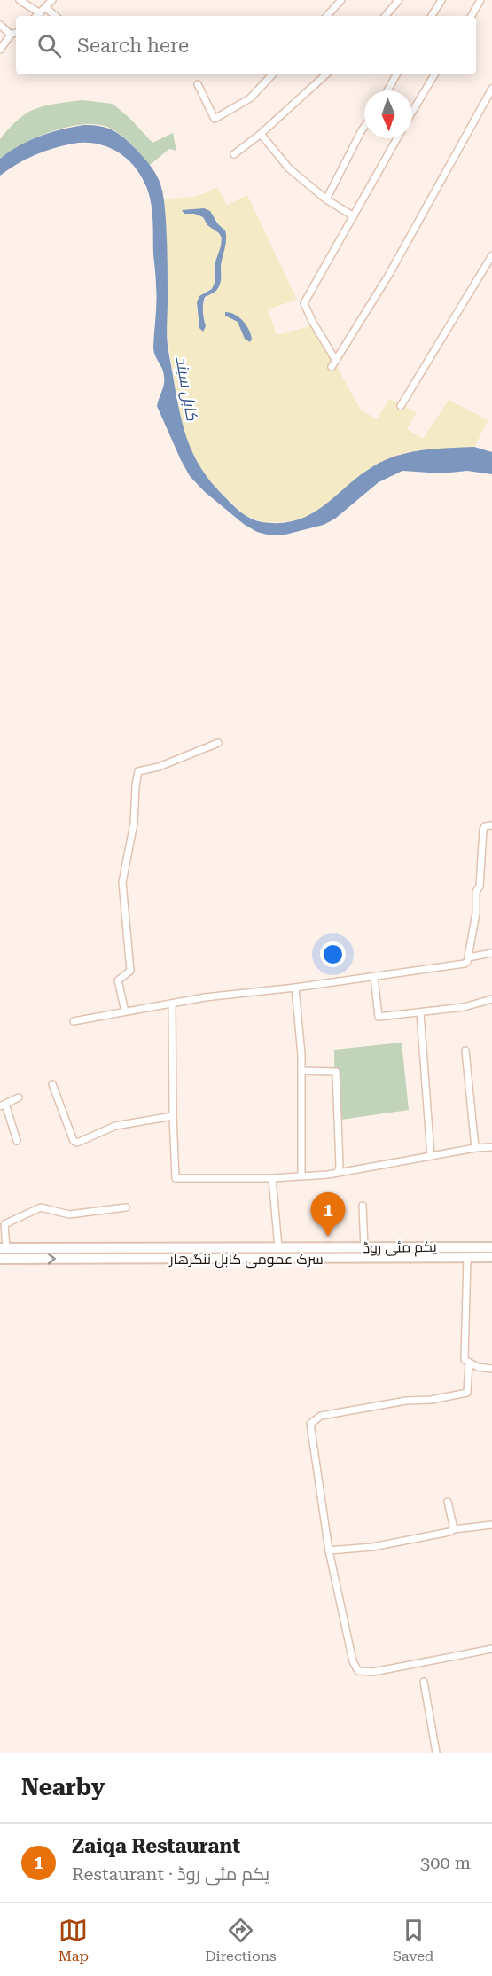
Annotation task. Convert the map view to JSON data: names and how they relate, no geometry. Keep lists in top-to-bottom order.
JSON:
{
  "streets": {
    "highway": ["یکم مئی روڈ", "سرک عمومی کابل ننگرهار"]
  },
  "one_way": ["سرک عمومی کابل ننگرهار"],
  "water": ["کابل سيند"],
  "north": "bottom",
  "page": {
    "search": "Search here",
    "pins": "1",
    "heading": "Nearby",
    "list": [
      {
        "mark": "1",
        "name": "Zaiqa Restaurant",
        "note": "Restaurant · یکم مئی روڈ",
        "value": "300 m"
      }
    ],
    "nav": ["Map", "Directions", "Saved"]
  }
}
